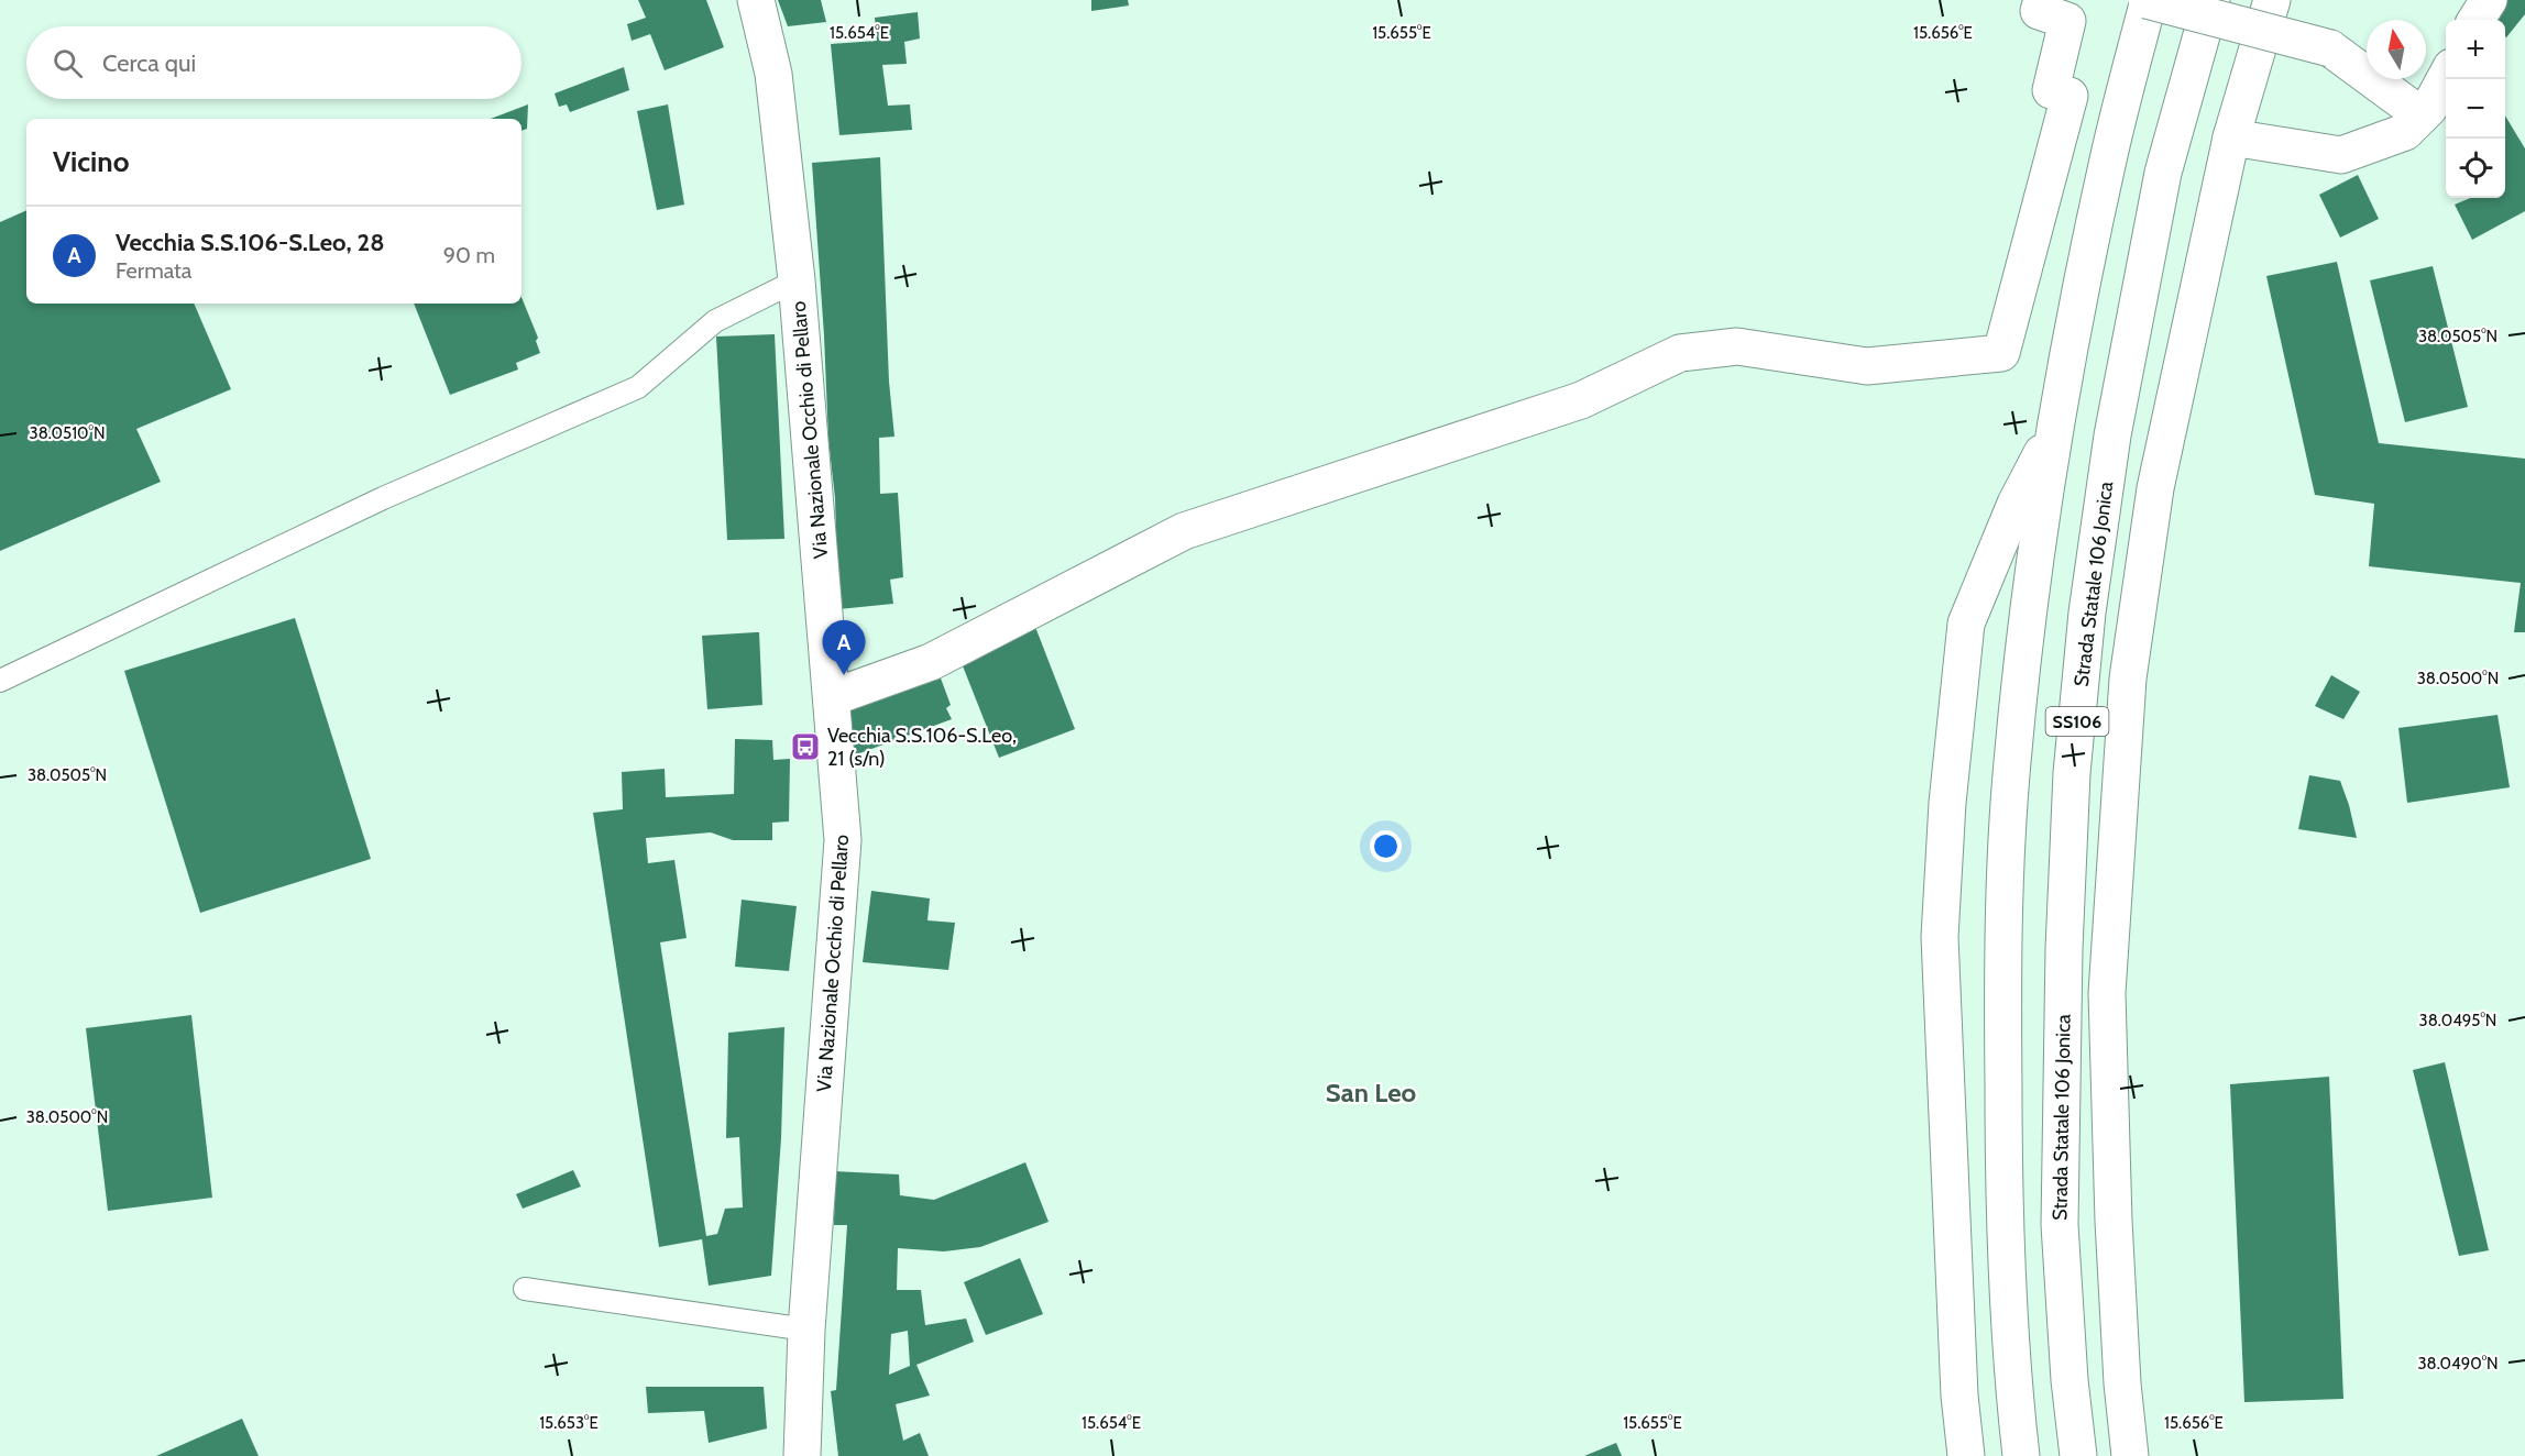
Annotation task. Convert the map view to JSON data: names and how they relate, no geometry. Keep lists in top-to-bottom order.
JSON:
{
  "streets": {
    "main road": ["Via Nazionale Occhio di Pellaro", "Strada Statale 106 Jonica", "SS106"]
  },
  "districts": ["San Leo"],
  "places": {
    "bus stop": ["Vecchia S.S.106-S.Leo, 21 (s/n)"]
  },
  "north": "top",
  "page": {
    "map_buttons": ["+", "−"],
    "search": "Cerca qui",
    "heading": "Vicino",
    "list": [
      {
        "mark": "A",
        "name": "Vecchia S.S.106-S.Leo, 28",
        "note": "Fermata",
        "value": "90 m"
      }
    ],
    "pins": "A"
  },
  "coordinates": [
    "15.654°E",
    "15.655°E",
    "15.656°E",
    "38.0505°N",
    "38.0510°N",
    "38.0500°N",
    "38.0495°N",
    "38.0490°N",
    "15.653°E"
  ]
}
